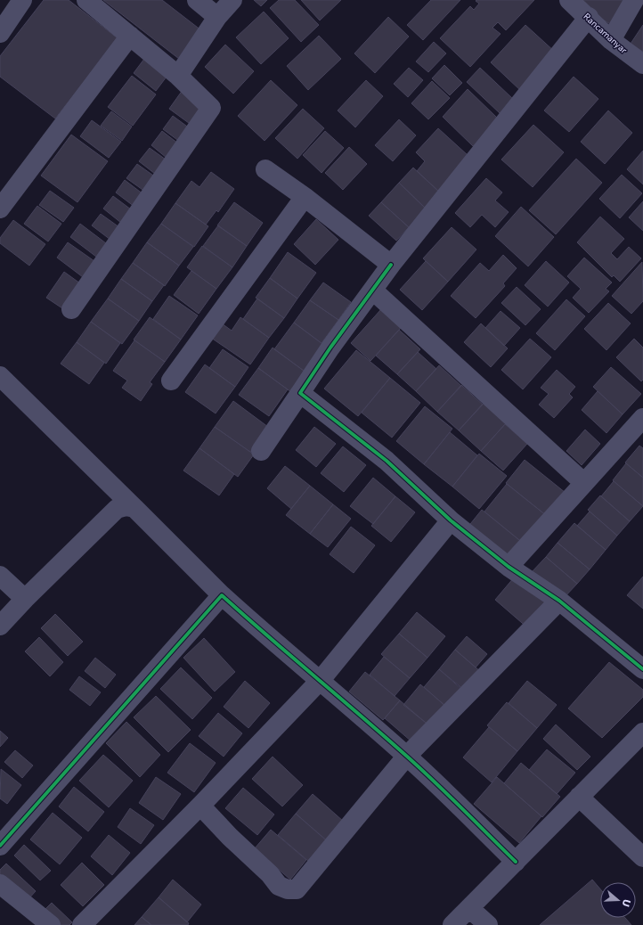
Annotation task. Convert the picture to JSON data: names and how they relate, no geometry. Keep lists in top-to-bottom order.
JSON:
{
  "streets": {
    "street": ["Rancamanyar"]
  },
  "north": "right"
}
